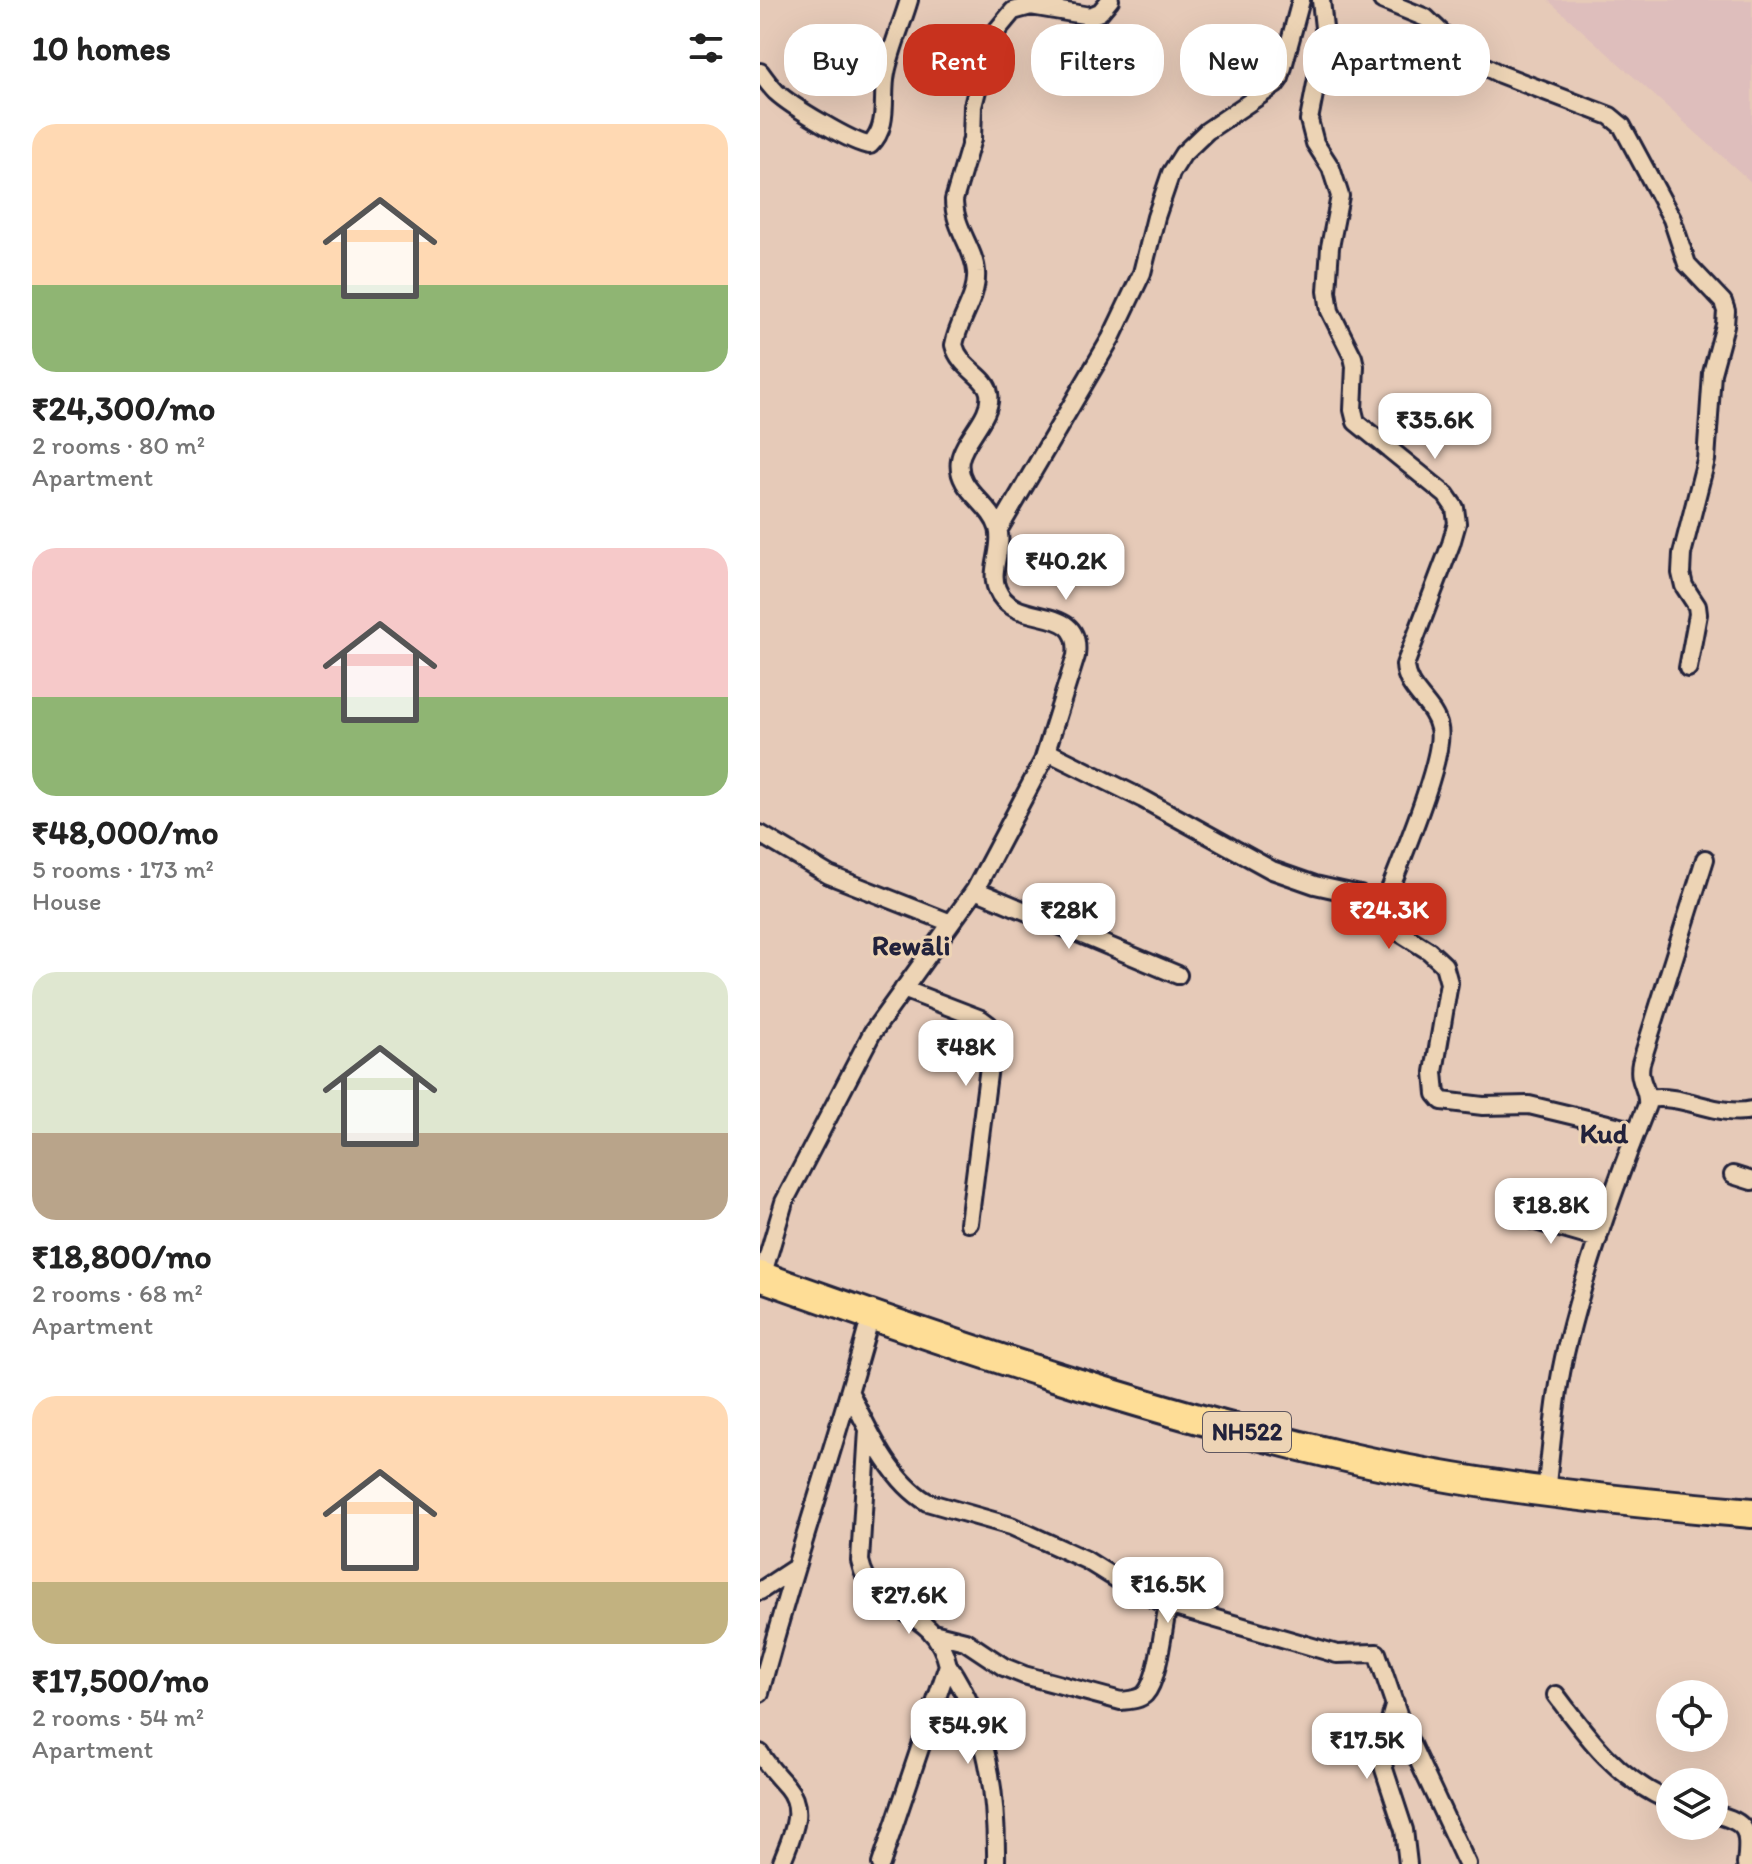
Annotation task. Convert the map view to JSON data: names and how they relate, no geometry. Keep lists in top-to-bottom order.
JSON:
{
  "streets": {
    "highway": ["NH522"]
  },
  "districts": ["Rewāli", "Kud"],
  "page": {
    "heading": "10 homes",
    "chip": [
      "Buy",
      "Rent",
      "Filters",
      "New",
      "Apartment"
    ],
    "list": [
      {
        "name": "₹24,300/mo",
        "note": "2 rooms · 80 m² · Apartment"
      },
      {
        "name": "₹48,000/mo",
        "note": "5 rooms · 173 m² · House"
      },
      {
        "name": "₹18,800/mo",
        "note": "2 rooms · 68 m² · Apartment"
      },
      {
        "name": "₹17,500/mo",
        "note": "2 rooms · 54 m² · Apartment"
      }
    ],
    "price": [
      "₹35.6K",
      "₹40.2K",
      "₹28K",
      "₹24.3K",
      "₹48K",
      "₹18.8K",
      "₹16.5K",
      "₹27.6K",
      "₹54.9K",
      "₹17.5K"
    ]
  }
}
